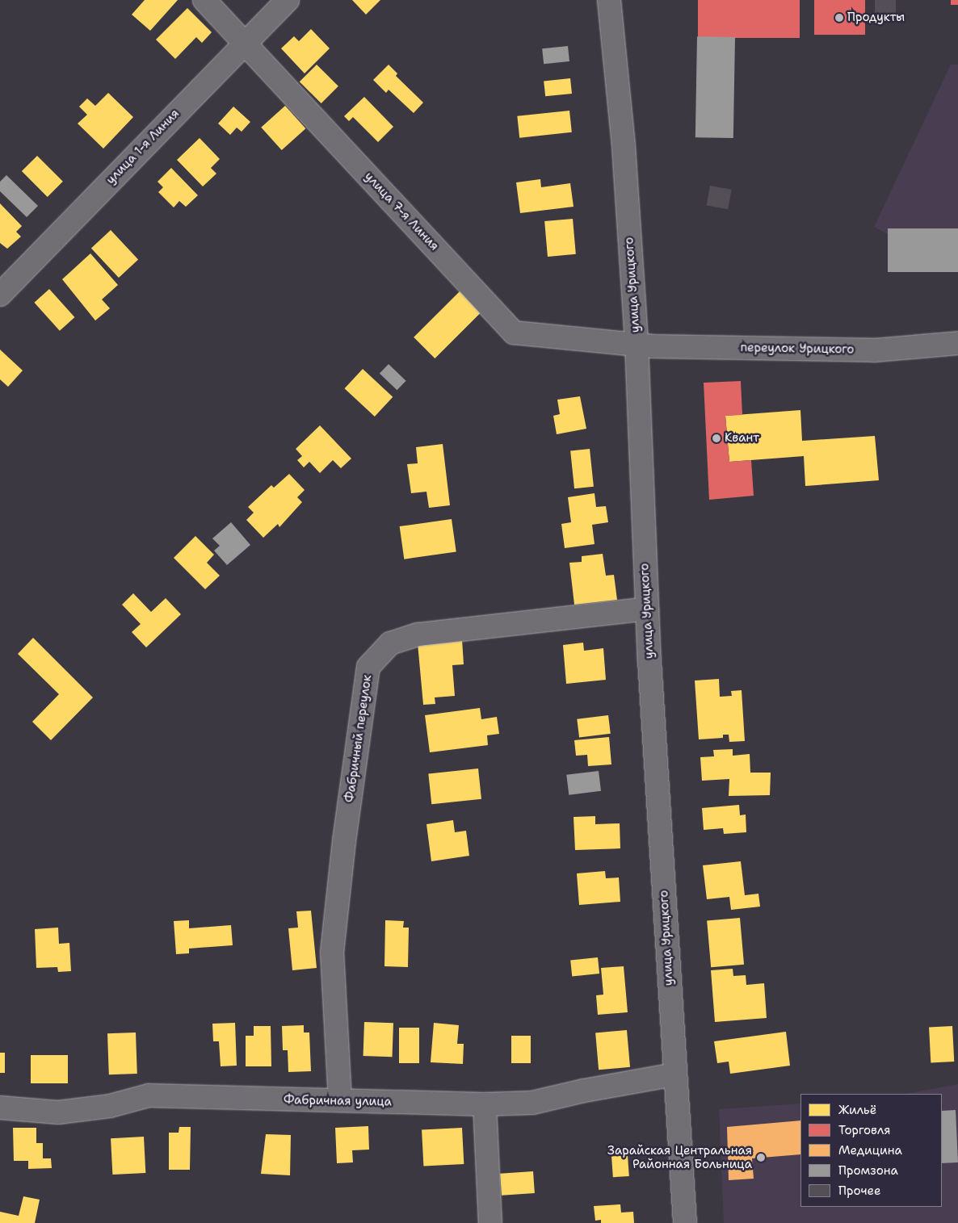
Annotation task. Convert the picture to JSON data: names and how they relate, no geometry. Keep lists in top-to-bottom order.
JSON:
{
  "streets": {
    "street": [
      "улица 1-я Линия",
      "улица 7-я Линия",
      "улица Урицкого",
      "переулок Урицкого",
      "Фабричный переулок",
      "Фабричная улица"
    ]
  },
  "crossings": [
    ["улица 1-я Линия", "улица 7-я Линия"],
    ["улица 7-я Линия", "улица Урицкого"],
    ["улица 7-я Линия", "переулок Урицкого"],
    ["улица Урицкого", "переулок Урицкого"],
    ["улица Урицкого", "Фабричный переулок"],
    ["улица Урицкого", "Фабричная улица"],
    ["Фабричный переулок", "Фабричная улица"]
  ],
  "places": ["Продукты", "Квант", "Зарайская Центральная Районная Больница"],
  "legend": [
    "Жильё",
    "Торговля",
    "Медицина",
    "Промзона",
    "Прочее"
  ]
}
